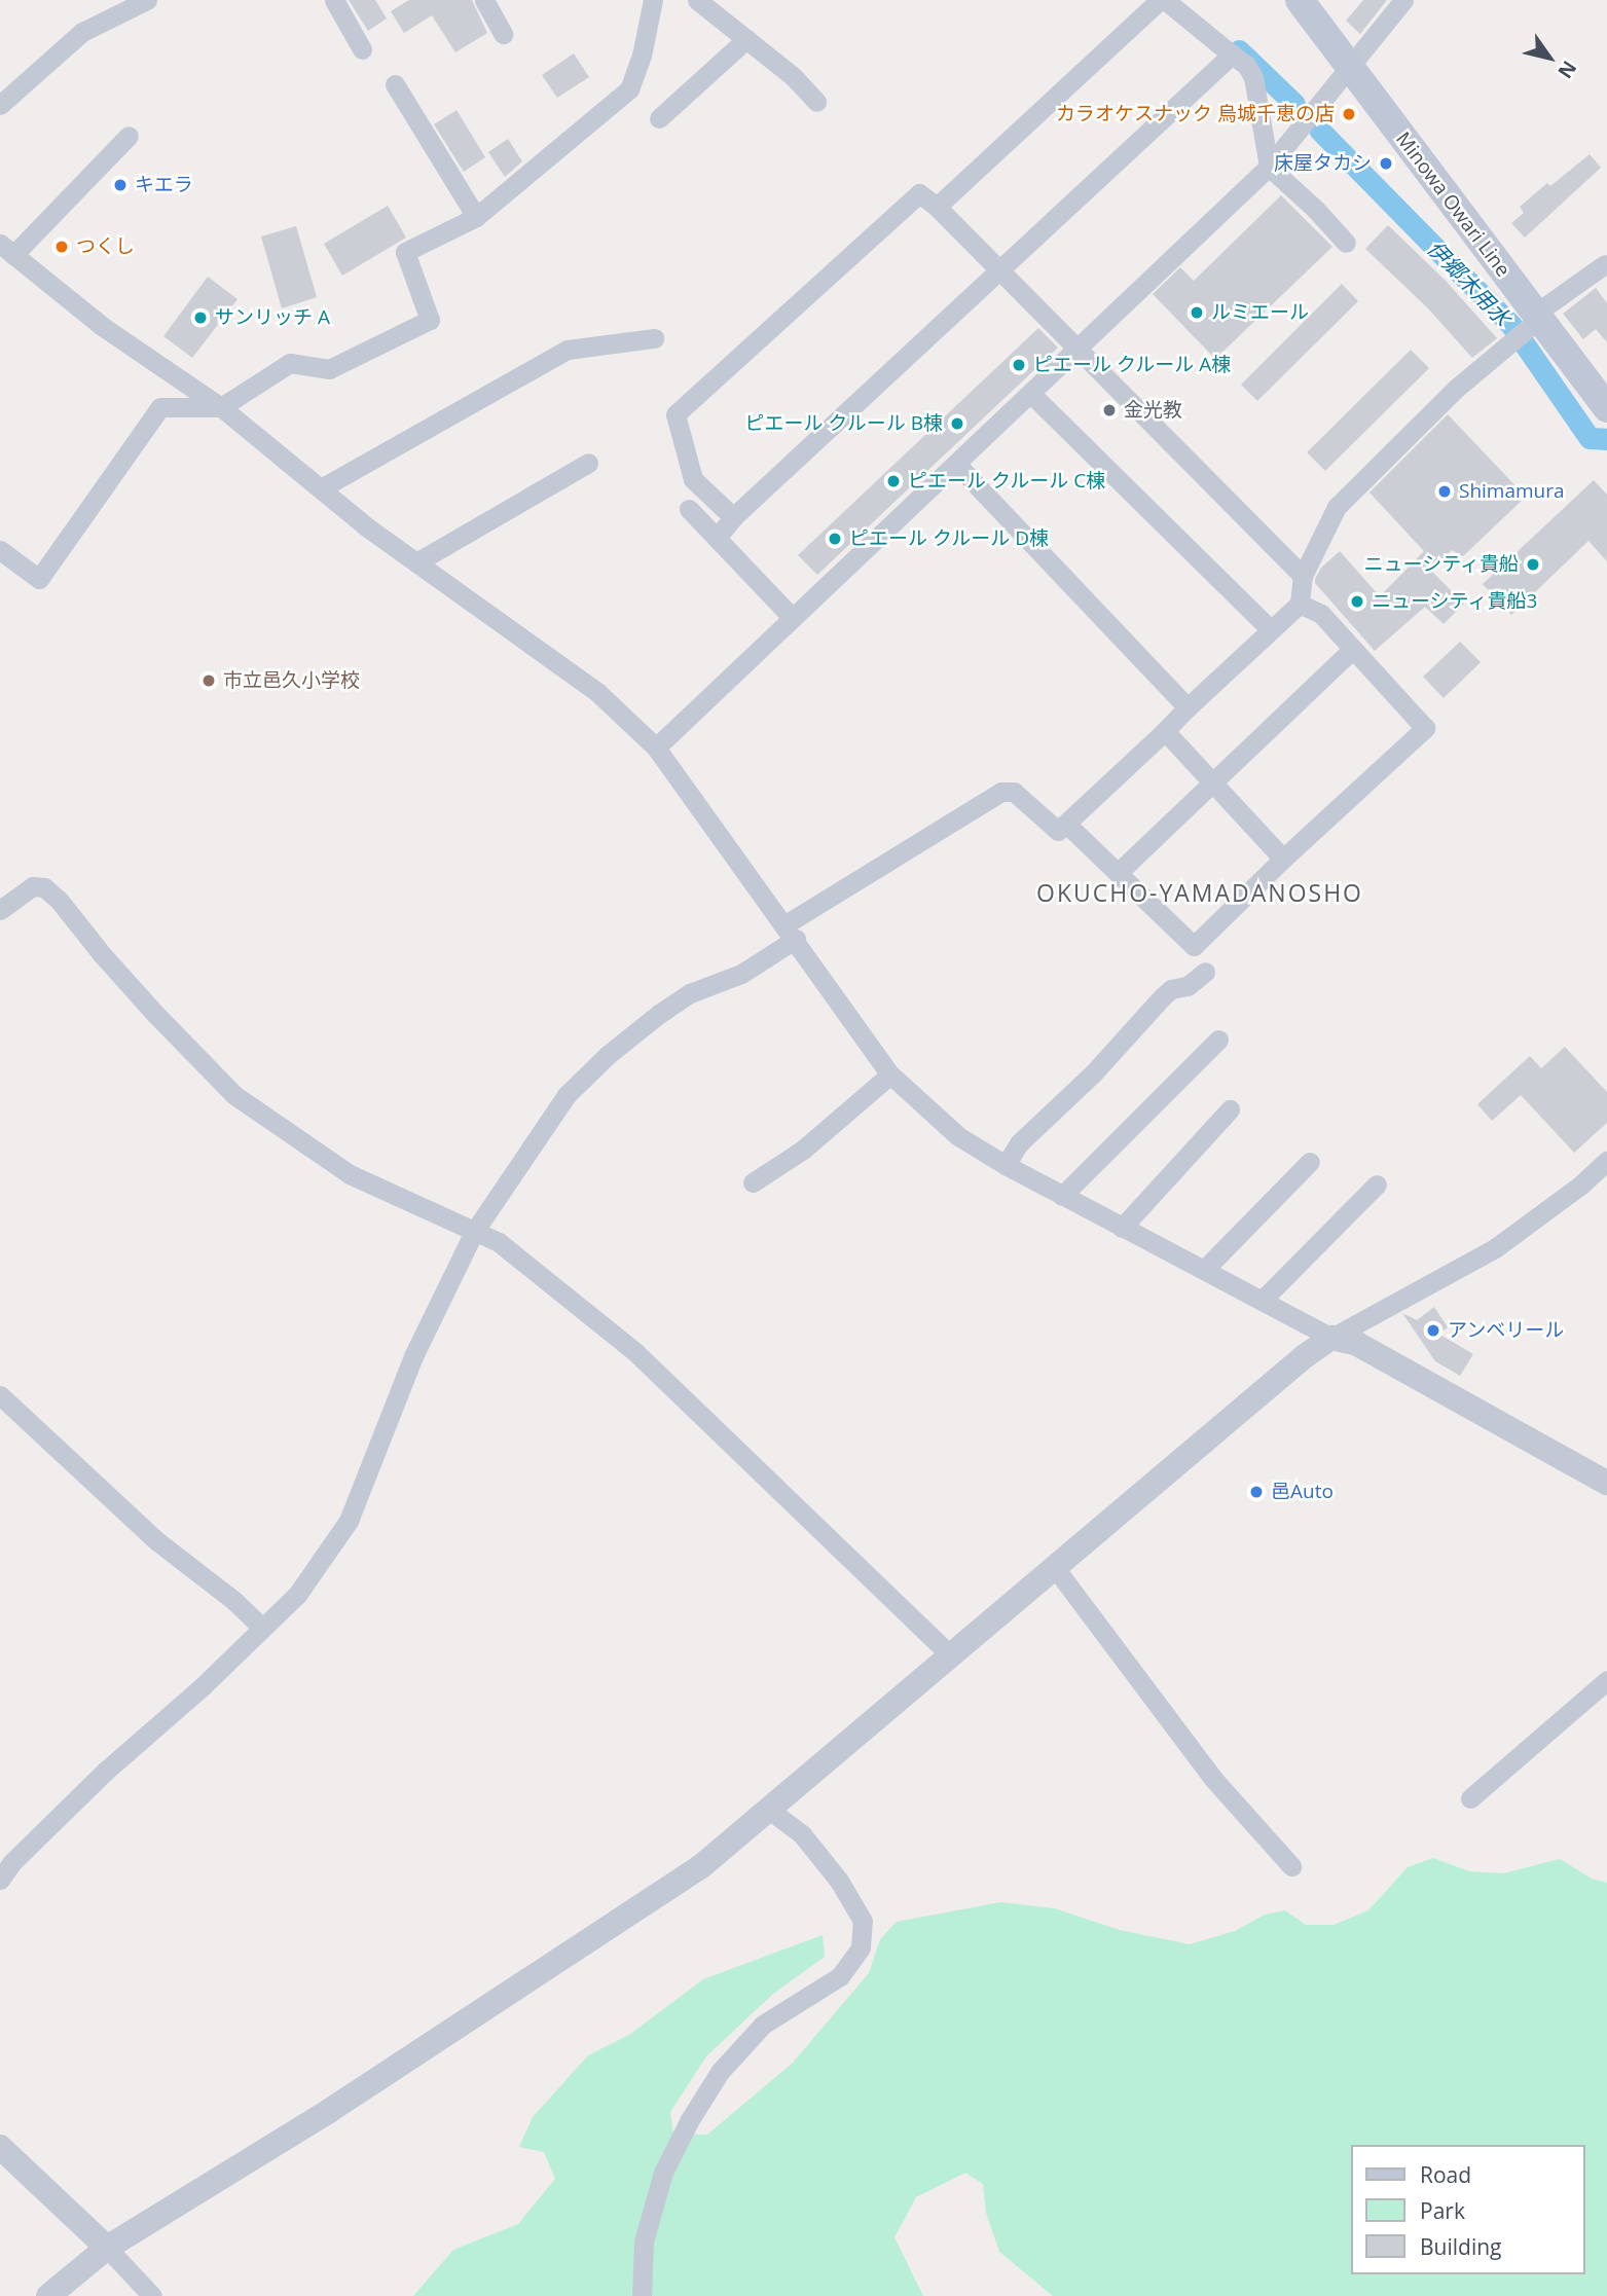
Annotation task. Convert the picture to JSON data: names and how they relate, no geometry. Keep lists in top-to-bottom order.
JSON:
{
  "streets": {
    "main road": ["Minowa Owari Line"]
  },
  "districts": ["OKUCHO-YAMADANOSHO"],
  "water": ["伊郷木用水"],
  "places": [
    "カラオケスナック 烏城千恵の店",
    "床屋タカシ",
    "キエラ",
    "つくし",
    "ルミエール",
    "サンリッチ A",
    "ピエール クルール A棟",
    "金光教",
    "ピエール クルール B棟",
    "ピエール クルール C棟",
    "Shimamura",
    "ピエール クルール D棟",
    "ニューシティ貴船",
    "ニューシティ貴船3",
    "市立邑久小学校",
    "アンベリール",
    "邑Auto"
  ],
  "legend": ["Road", "Park", "Building"],
  "north": "bottom right"
}
